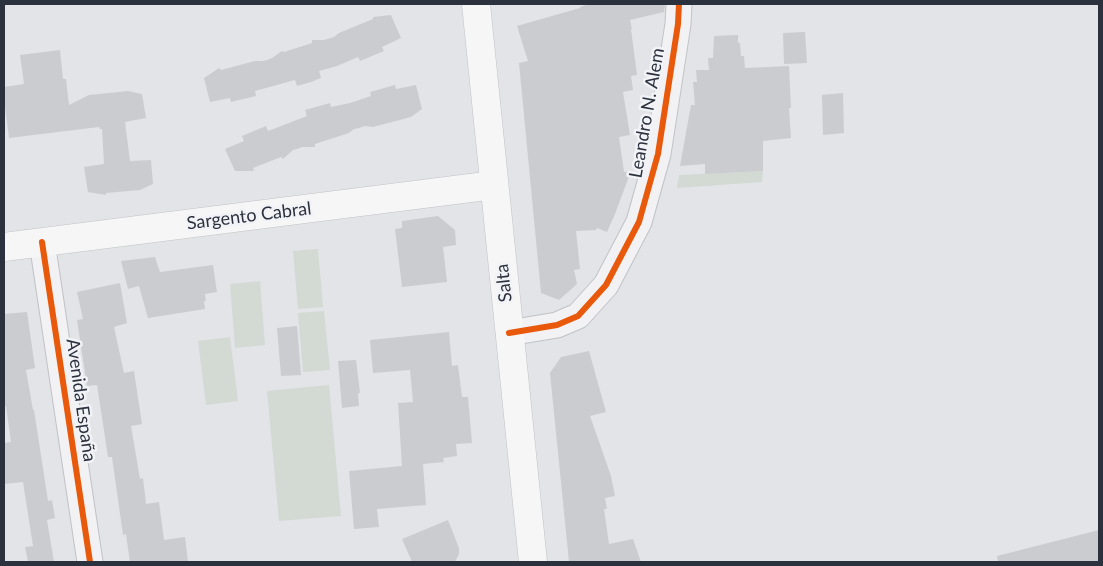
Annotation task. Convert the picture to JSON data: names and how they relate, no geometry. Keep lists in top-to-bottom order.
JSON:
{
  "streets": {
    "main road": ["Sargento Cabral", "Salta"],
    "street": ["Leandro N. Alem", "Avenida España"]
  },
  "crossings": [
    ["Leandro N. Alem", "Salta"],
    ["Sargento Cabral", "Salta"],
    ["Sargento Cabral", "Avenida España"]
  ]
}
